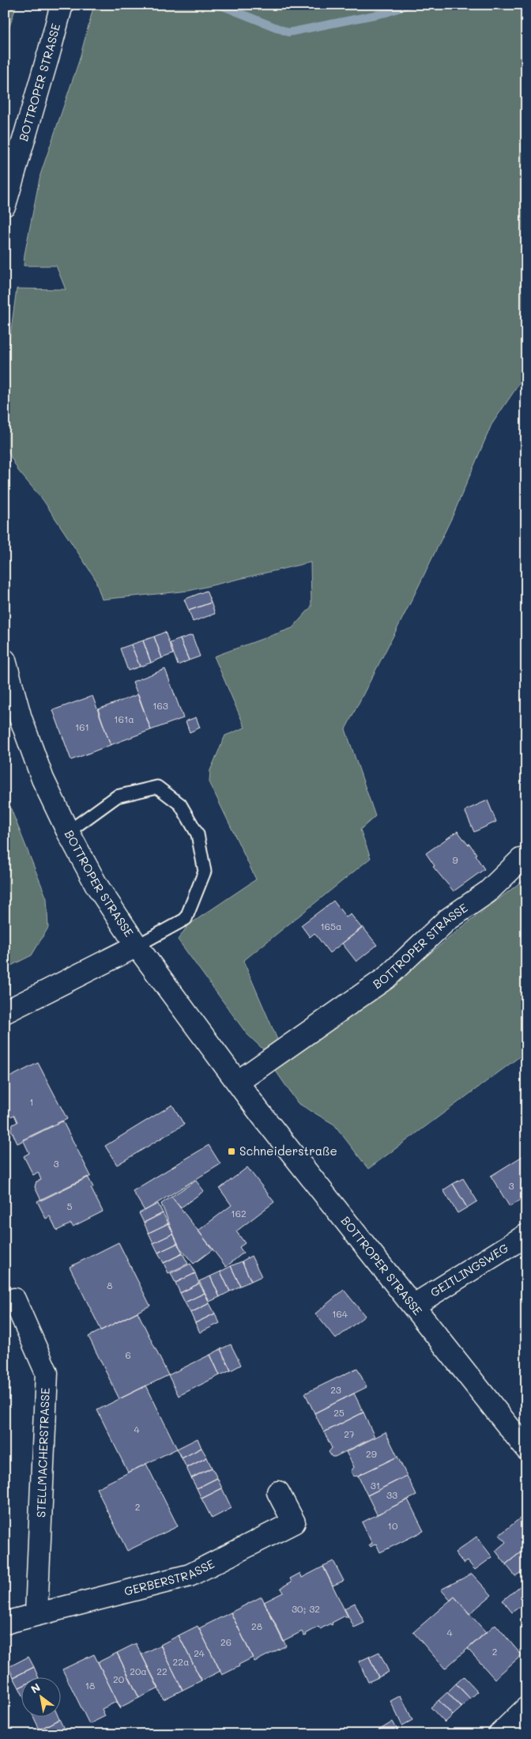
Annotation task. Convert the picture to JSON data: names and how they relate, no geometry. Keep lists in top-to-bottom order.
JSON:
{
  "streets": {
    "street": [
      "BOTTROPER STRASSE",
      "GEITLINGSWEG",
      "STELLMACHERSTRASSE",
      "GERBERSTRASSE"
    ]
  },
  "crossings": [
    ["BOTTROPER STRASSE", "GEITLINGSWEG"],
    ["STELLMACHERSTRASSE", "GERBERSTRASSE"]
  ],
  "places": {
    "transit": ["Schneiderstraße"]
  },
  "house_numbers": [
    "163",
    "161a",
    "161",
    "9",
    "165a",
    "1",
    "3",
    "3",
    "5",
    "162",
    "8",
    "164",
    "6",
    "23",
    "25",
    "4",
    "27",
    "29",
    "31",
    "33",
    "2",
    "10",
    "30; 32",
    "28",
    "4",
    "26",
    "2",
    "24",
    "22a",
    "20a",
    "22",
    "20",
    "18"
  ],
  "north": "top left"
}
